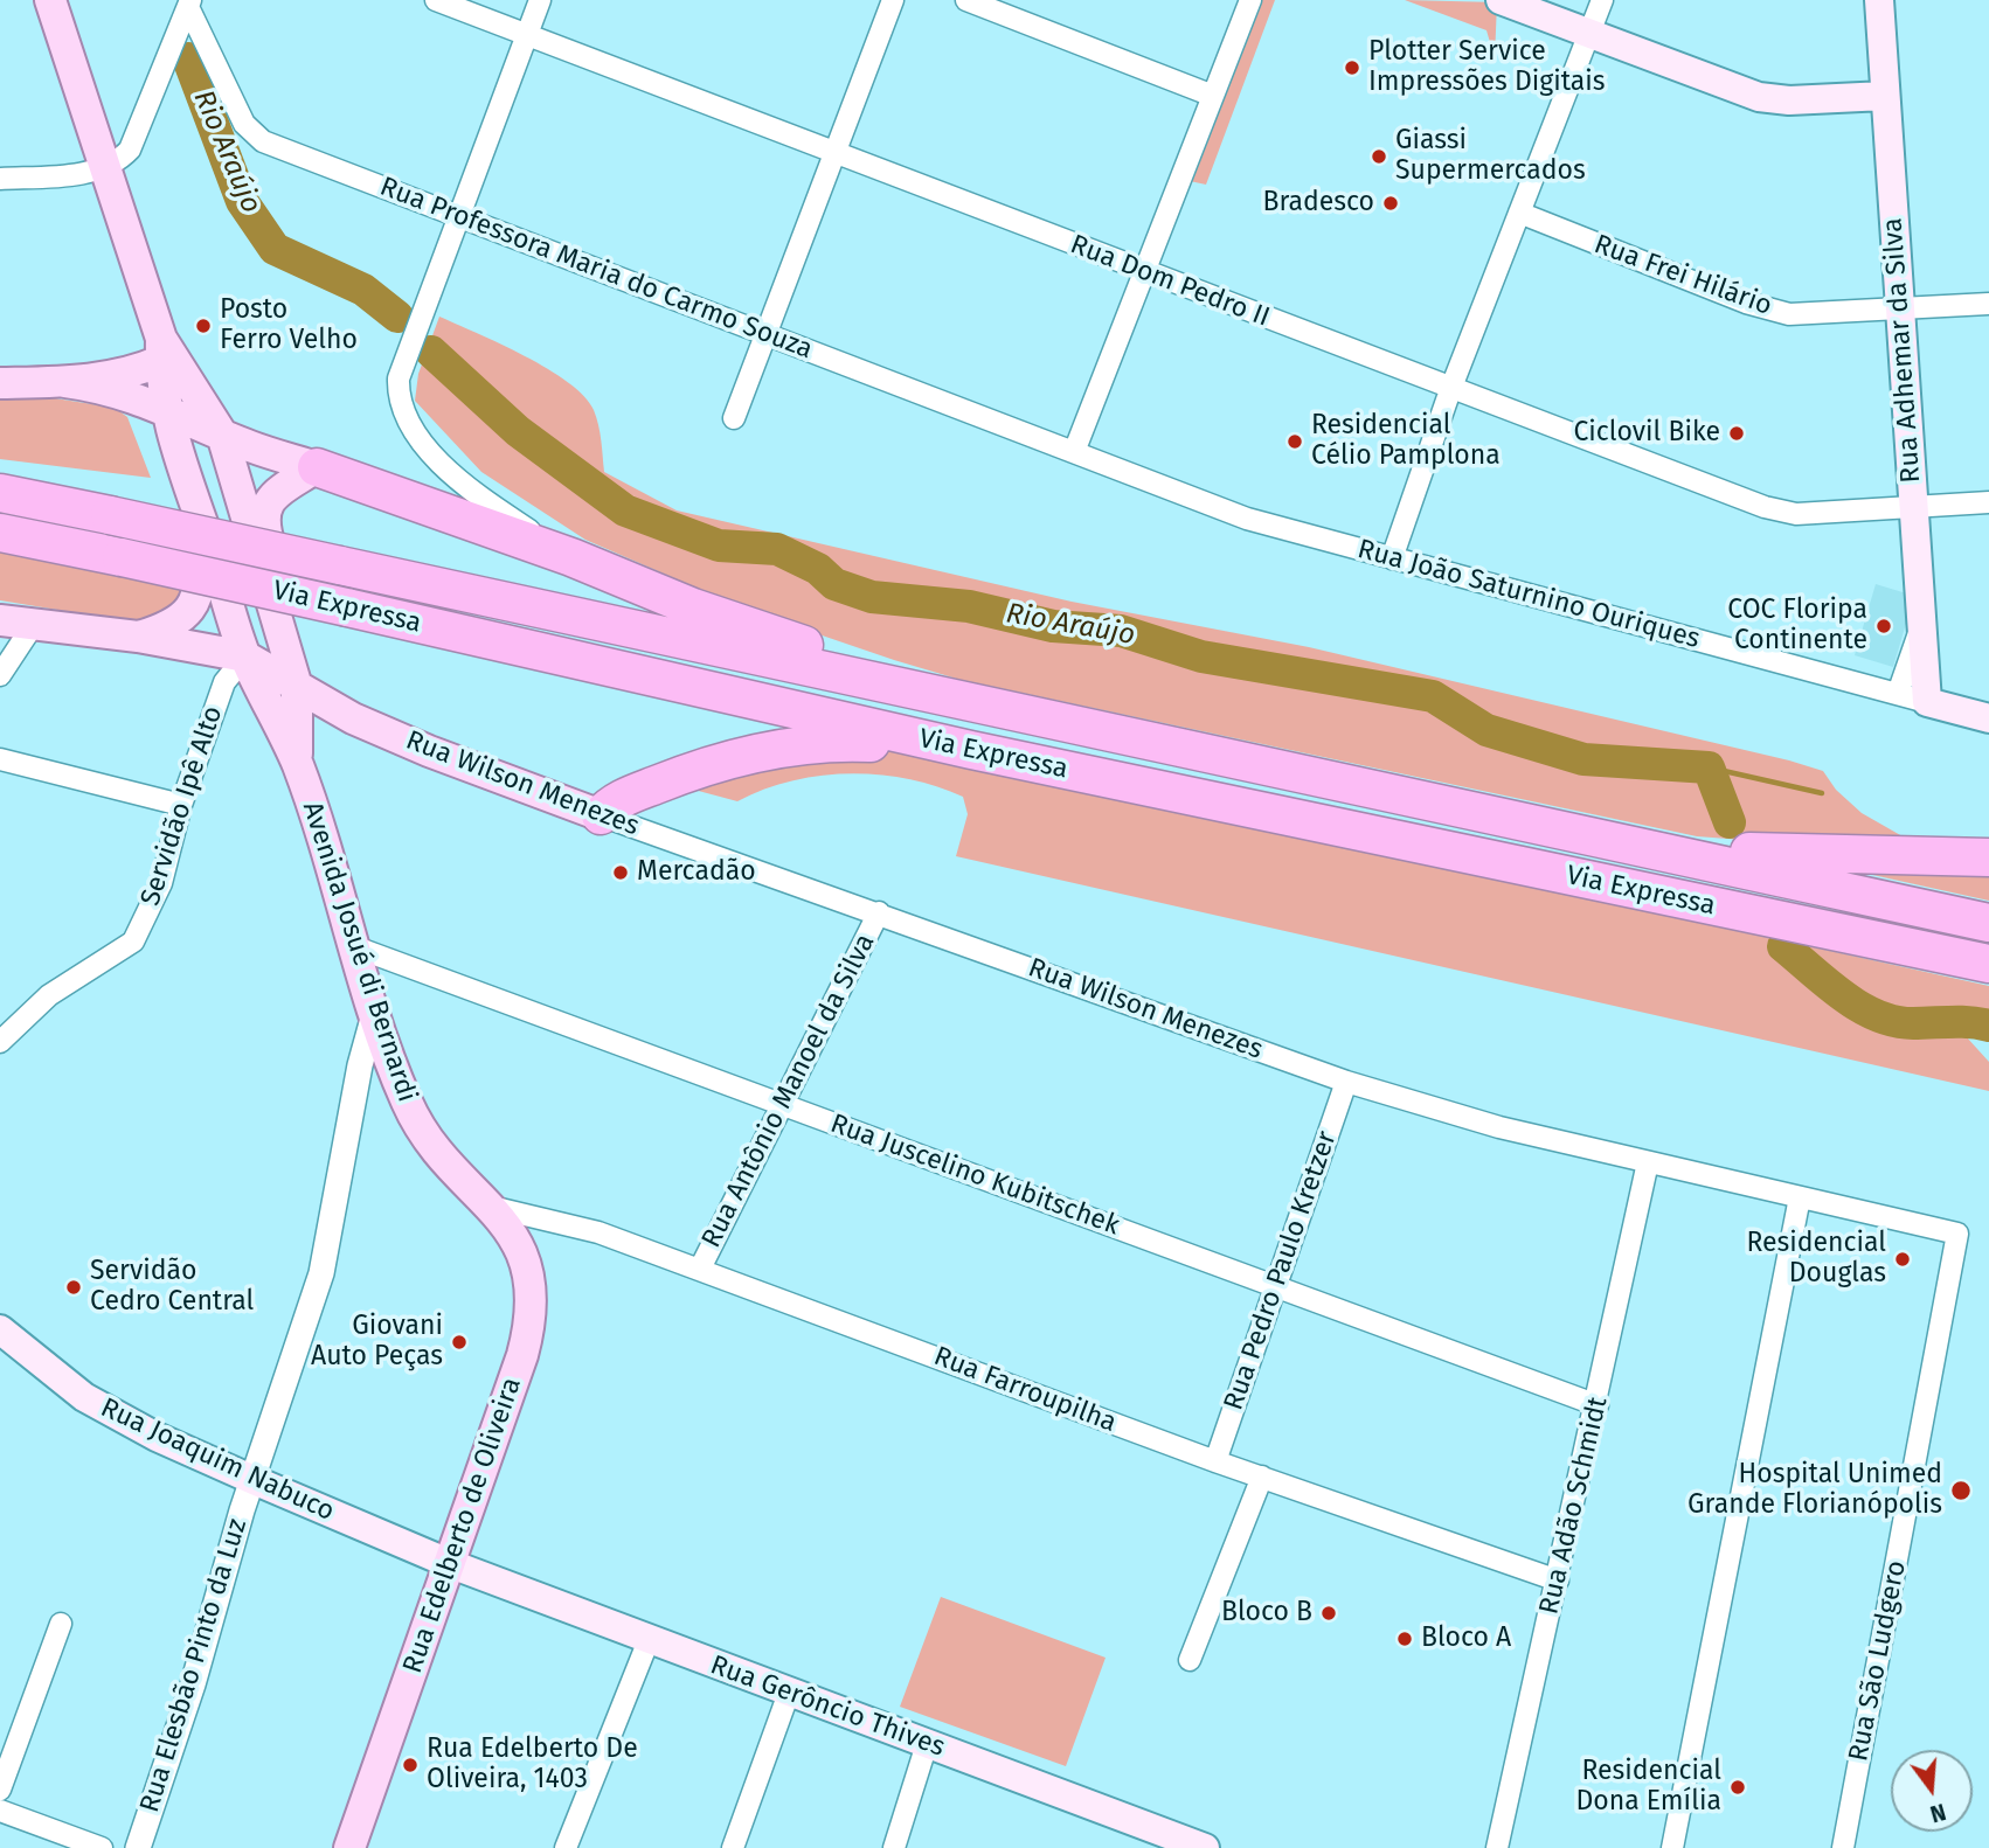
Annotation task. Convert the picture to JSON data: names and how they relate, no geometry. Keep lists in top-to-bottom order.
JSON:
{
  "streets": {
    "highway": ["Via Expressa"],
    "main road": [
      "Rua Adhemar da Silva",
      "Rua João Saturnino Ouriques",
      "Rua Wilson Menezes",
      "Avenida Josué di Bernardi",
      "Rua Joaquim Nabuco",
      "Rua Edelberto de Oliveira",
      "Rua Gerôncio Thives"
    ],
    "street": [
      "Rua Professora Maria do Carmo Souza",
      "Rua Frei Hilário",
      "Rua Dom Pedro II",
      "Servidão Ipê Alto",
      "Rua Antônio Manoel da Silva",
      "Rua Juscelino Kubitschek",
      "Rua Pedro Paulo Kretzer",
      "Rua Farroupilha",
      "Rua Adão Schmidt",
      "Rua São Ludgero",
      "Rua Elesbão Pinto da Luz"
    ]
  },
  "crossings": [
    ["Rua Professora Maria do Carmo Souza", "Rua João Saturnino Ouriques"],
    ["Rua Frei Hilário", "Rua Adhemar da Silva"],
    ["Rua Dom Pedro II", "Rua Adhemar da Silva"],
    ["Rua Adhemar da Silva", "Rua João Saturnino Ouriques"],
    ["Rua Wilson Menezes", "Servidão Ipê Alto"],
    ["Rua Wilson Menezes", "Avenida Josué di Bernardi"],
    ["Rua Wilson Menezes", "Rua Antônio Manoel da Silva"],
    ["Rua Wilson Menezes", "Rua Pedro Paulo Kretzer"],
    ["Rua Wilson Menezes", "Rua Adão Schmidt"],
    ["Rua Wilson Menezes", "Rua São Ludgero"],
    ["Servidão Ipê Alto", "Avenida Josué di Bernardi"],
    ["Avenida Josué di Bernardi", "Rua Juscelino Kubitschek"],
    ["Avenida Josué di Bernardi", "Rua Farroupilha"],
    ["Avenida Josué di Bernardi", "Rua Edelberto de Oliveira"],
    ["Avenida Josué di Bernardi", "Rua Elesbão Pinto da Luz"],
    ["Rua Antônio Manoel da Silva", "Rua Juscelino Kubitschek"],
    ["Rua Antônio Manoel da Silva", "Rua Farroupilha"],
    ["Rua Juscelino Kubitschek", "Rua Pedro Paulo Kretzer"],
    ["Rua Juscelino Kubitschek", "Rua Adão Schmidt"],
    ["Rua Pedro Paulo Kretzer", "Rua Farroupilha"],
    ["Rua Farroupilha", "Rua Adão Schmidt"],
    ["Rua Farroupilha", "Rua Edelberto de Oliveira"],
    ["Rua Joaquim Nabuco", "Rua Edelberto de Oliveira"],
    ["Rua Joaquim Nabuco", "Rua Elesbão Pinto da Luz"],
    ["Rua Joaquim Nabuco", "Rua Gerôncio Thives"],
    ["Rua Edelberto de Oliveira", "Rua Gerôncio Thives"]
  ],
  "water": ["Rio Araújo"],
  "places": [
    "Plotter Service Impressões Digitais",
    "Giassi Supermercados",
    "Bradesco",
    "Posto Ferro Velho",
    "Ciclovil Bike",
    "Residencial Célio Pamplona",
    "COC Floripa Continente",
    "Mercadão",
    "Residencial Douglas",
    "Servidão Cedro Central",
    "Giovani Auto Peças",
    "Hospital Unimed Grande Florianópolis",
    "Bloco B",
    "Bloco A",
    "Rua Edelberto De Oliveira, 1403",
    "Residencial Dona Emília"
  ],
  "north": "bottom"
}
